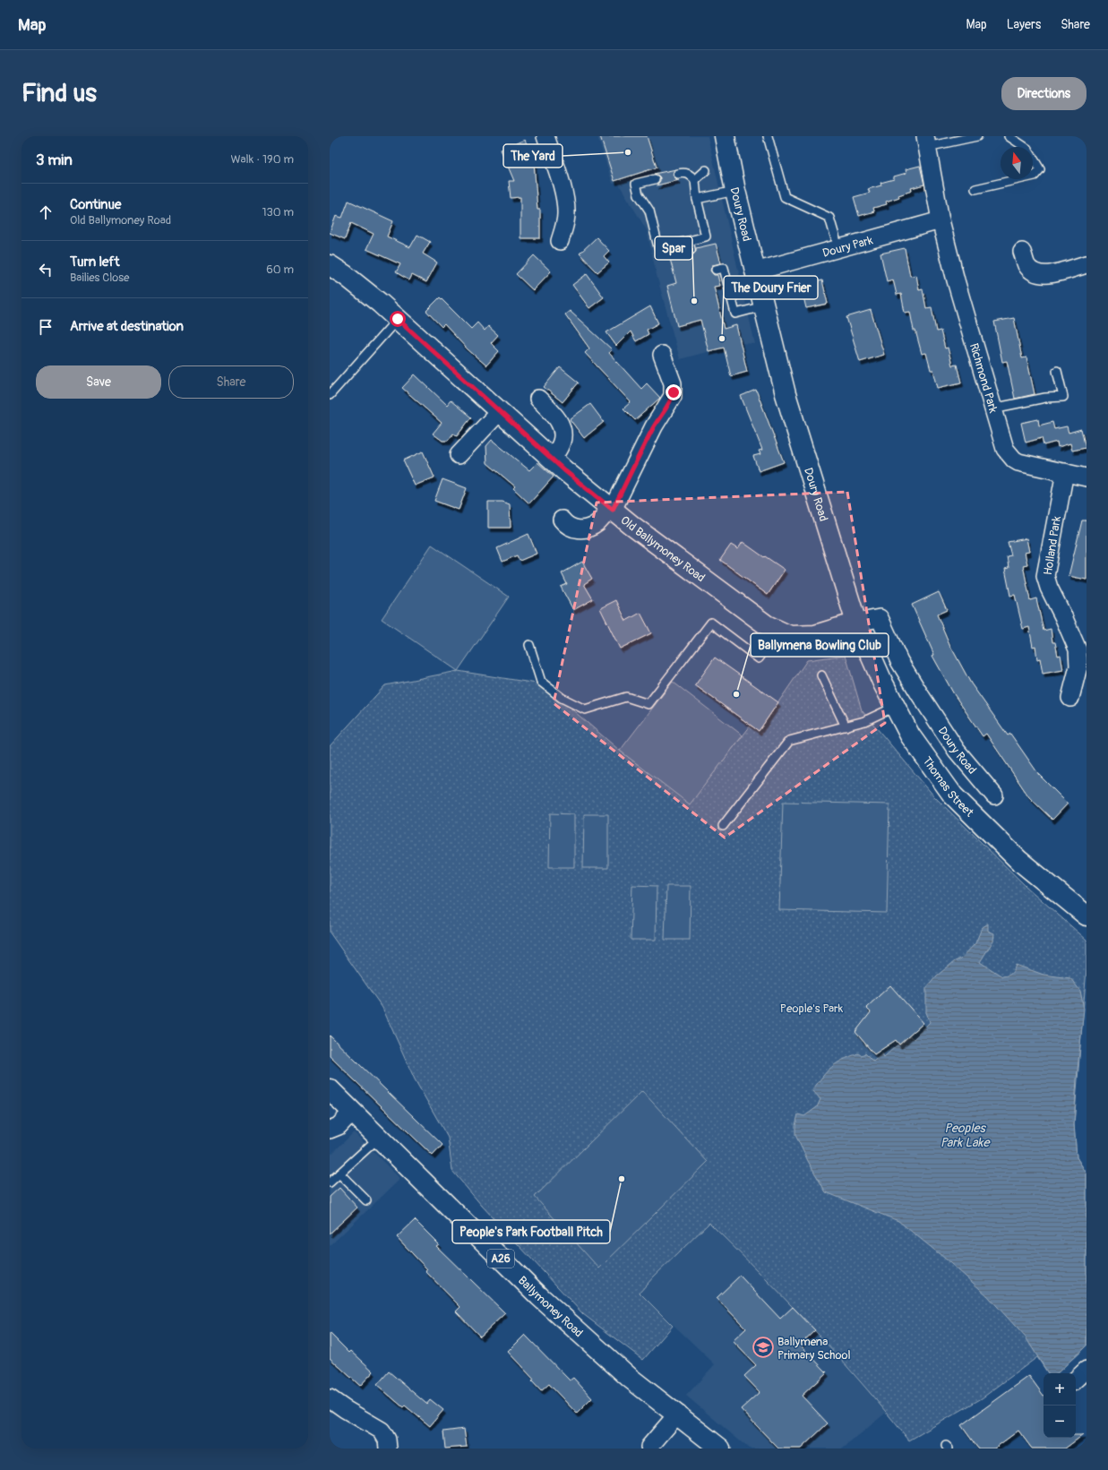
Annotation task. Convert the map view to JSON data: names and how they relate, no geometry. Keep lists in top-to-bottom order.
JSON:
{
  "streets": {
    "street": [
      "Doury Road",
      "Doury Park",
      "Richmond Park",
      "Holland Park",
      "Old Ballymoney Road",
      "Thomas Street",
      "A26",
      "Ballymoney Road"
    ]
  },
  "crossings": [
    ["Doury Road", "Doury Park"],
    ["Doury Road", "Old Ballymoney Road"],
    ["Doury Road", "Thomas Street"],
    ["Doury Park", "Richmond Park"],
    ["Richmond Park", "Holland Park"],
    ["Old Ballymoney Road", "Thomas Street"],
    ["A26", "Ballymoney Road"]
  ],
  "water": ["Peoples Park Lake"],
  "parks": ["People's Park"],
  "places": {
    "other": [
      "The Yard",
      "Spar",
      "The Doury Frier",
      "Ballymena Bowling Club",
      "People's Park Football Pitch"
    ],
    "school or university": ["Ballymena Primary School"]
  },
  "north": "top",
  "page": {
    "header": "Map",
    "nav": ["Map", "Layers", "Share"],
    "buttons": [
      "Directions",
      ["Save", "Share"]
    ],
    "title": "Find us",
    "heading": ["3 min", "Walk · 190 m"],
    "list": [
      ["Continue", "Old Ballymoney Road", "130 m"],
      ["Turn left", "Bailies Close", "60 m"],
      "Arrive at destination"
    ],
    "map_buttons": ["+", "−"]
  }
}
